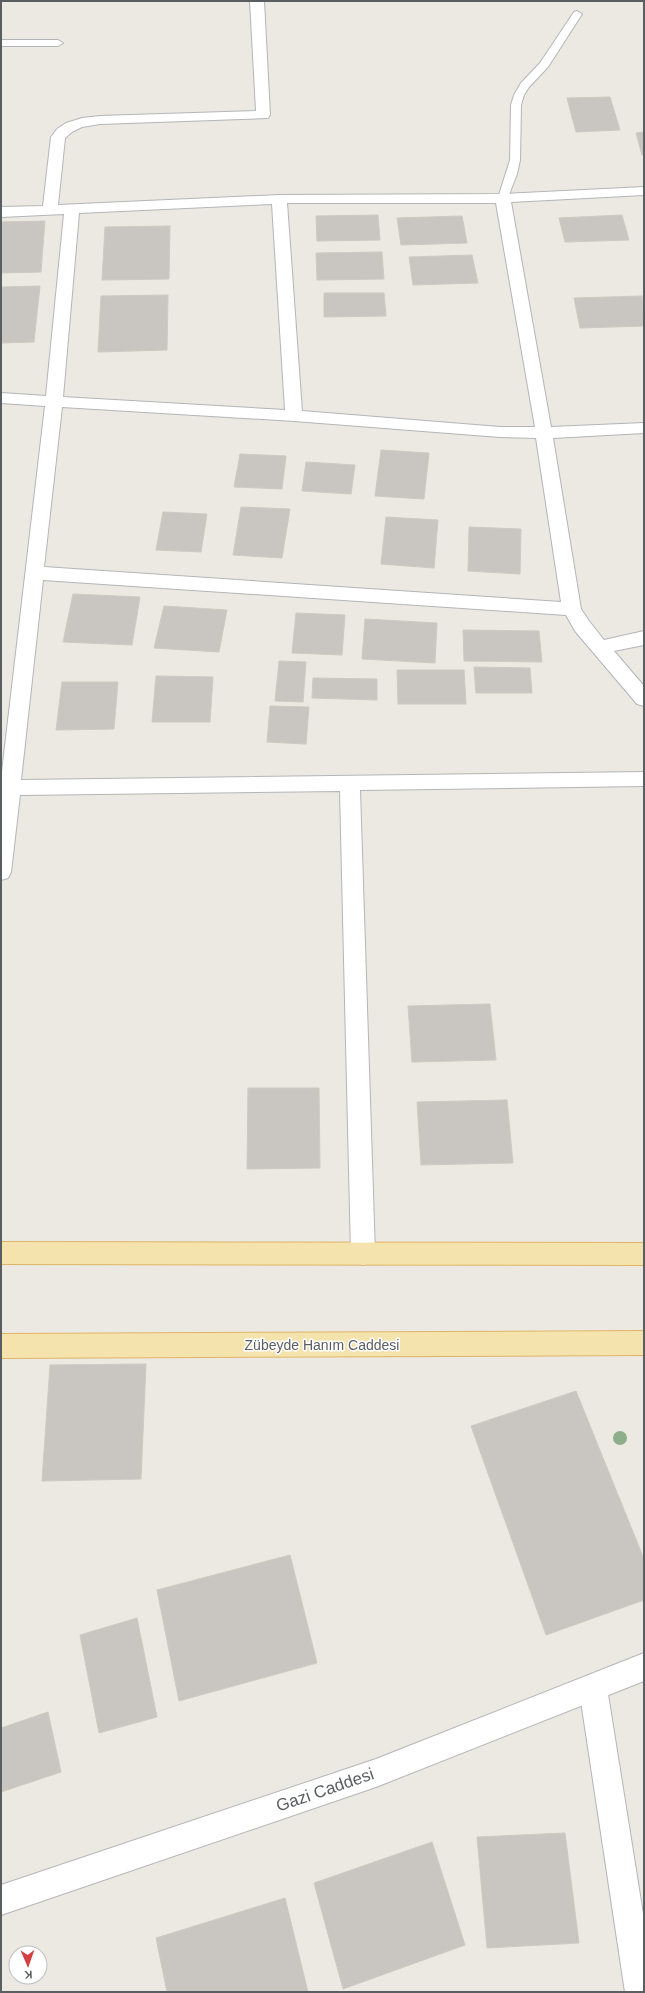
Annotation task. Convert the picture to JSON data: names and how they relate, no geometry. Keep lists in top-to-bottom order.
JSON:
{
  "streets": {
    "main road": ["Zübeyde Hanım Caddesi"],
    "street": ["Gazi Caddesi"]
  },
  "north": "bottom"
}
